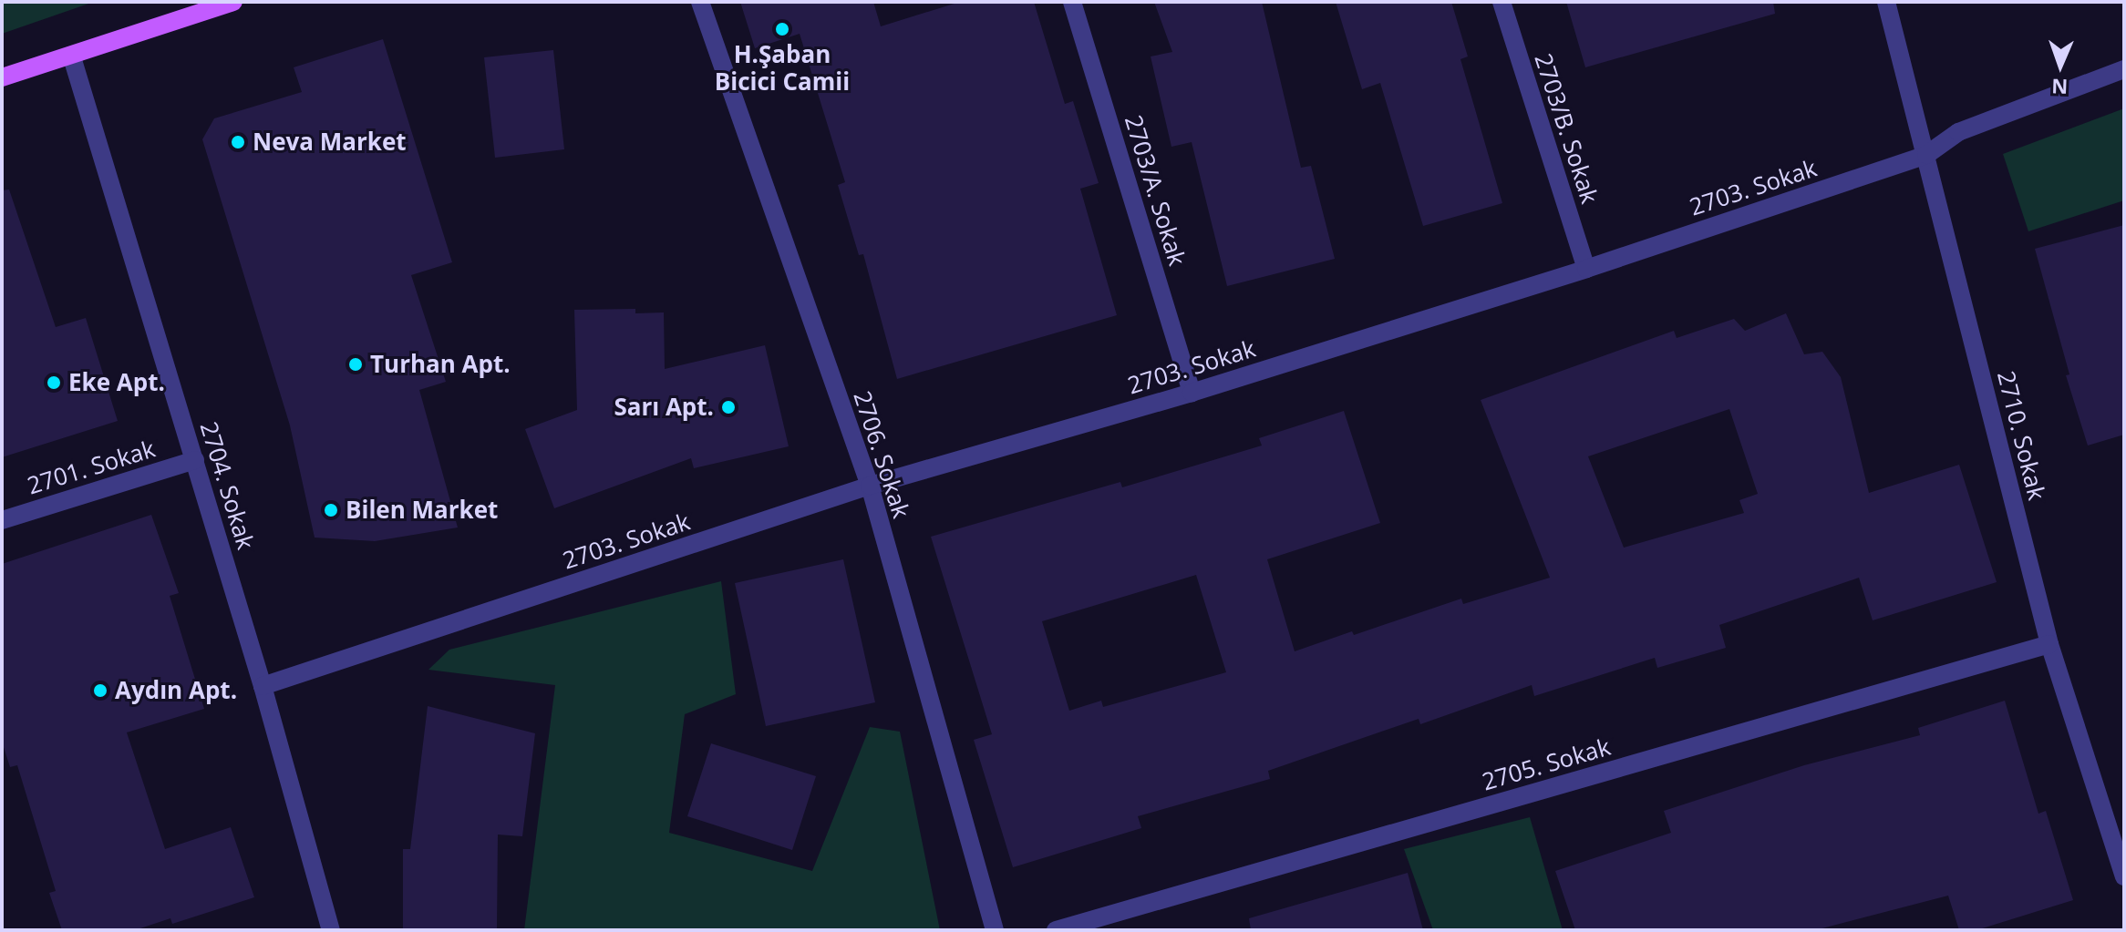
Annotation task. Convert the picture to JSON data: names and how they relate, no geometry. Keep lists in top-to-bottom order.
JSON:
{
  "streets": {
    "street": [
      "2703/B. Sokak",
      "2703. Sokak",
      "2703/A. Sokak",
      "2710. Sokak",
      "2706. Sokak",
      "2701. Sokak",
      "2704. Sokak",
      "2705. Sokak"
    ]
  },
  "crossings": [
    ["2703/B. Sokak", "2703. Sokak"],
    ["2703. Sokak", "2703/A. Sokak"],
    ["2703. Sokak", "2710. Sokak"],
    ["2703. Sokak", "2706. Sokak"],
    ["2703. Sokak", "2704. Sokak"],
    ["2710. Sokak", "2705. Sokak"],
    ["2701. Sokak", "2704. Sokak"]
  ],
  "places": [
    "H.Şaban Bicici Camii",
    "Neva Market",
    "Turhan Apt.",
    "Eke Apt.",
    "Sarı Apt.",
    "Bilen Market",
    "Aydın Apt."
  ],
  "north": "bottom"
}
